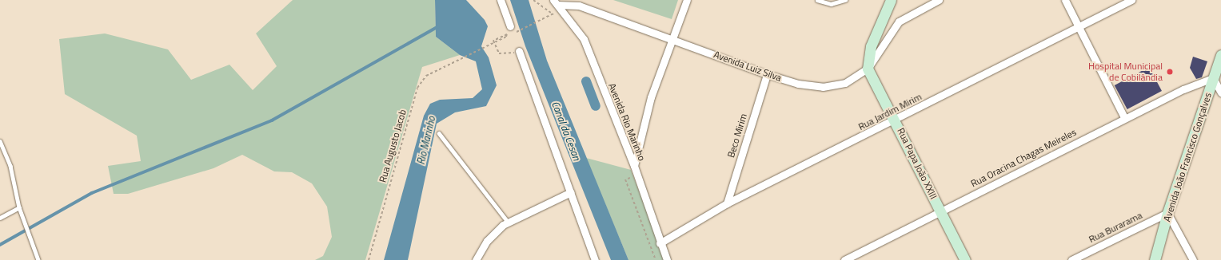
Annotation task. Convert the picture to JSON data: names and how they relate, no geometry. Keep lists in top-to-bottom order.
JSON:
{
  "streets": {
    "street": [
      "Avenida Luiz Silva",
      "Rua Jardim Mirim",
      "Avenida Rio Marinho",
      "Beco Mirim",
      "Avenida João Francisco Gonçalves",
      "Rua Oracina Chagas Meireles",
      "Rua Papa João XXIII",
      "Rua Burarama"
    ],
    "path": ["Rua Augusto Jacob"]
  },
  "crossings": [
    ["Avenida Luiz Silva", "Avenida Rio Marinho"],
    ["Avenida Luiz Silva", "Beco Mirim"],
    ["Avenida Luiz Silva", "Rua Papa João XXIII"],
    ["Rua Jardim Mirim", "Avenida Rio Marinho"],
    ["Rua Jardim Mirim", "Beco Mirim"],
    ["Rua Jardim Mirim", "Rua Papa João XXIII"],
    ["Avenida João Francisco Gonçalves", "Rua Oracina Chagas Meireles"],
    ["Avenida João Francisco Gonçalves", "Rua Burarama"],
    ["Rua Oracina Chagas Meireles", "Rua Papa João XXIII"]
  ],
  "water": ["Canal da Cesan", "Rio Marinho"],
  "places": ["Hospital Municipal de Cobilândia"]
}
